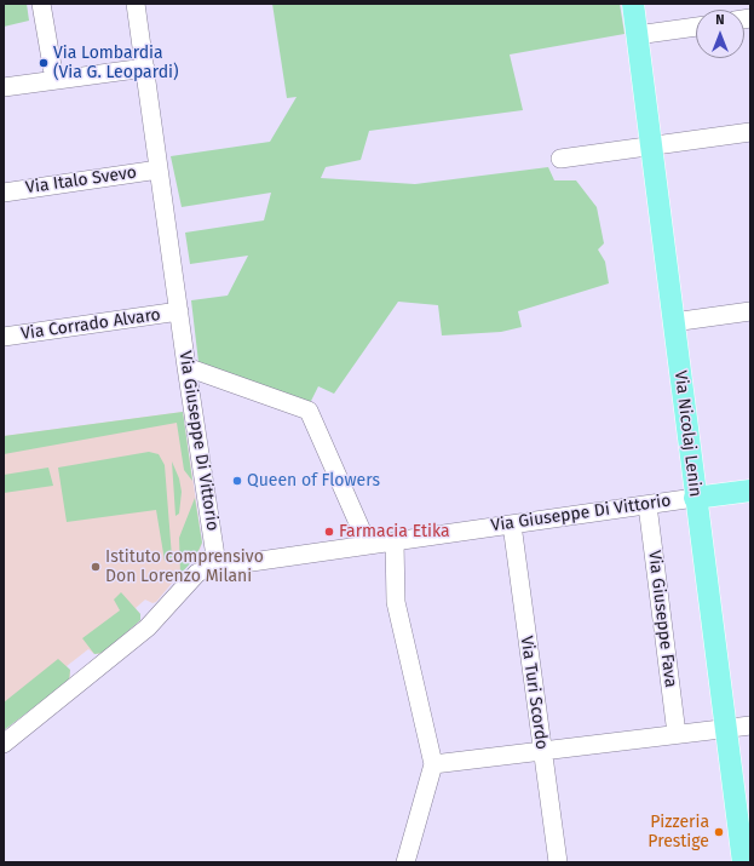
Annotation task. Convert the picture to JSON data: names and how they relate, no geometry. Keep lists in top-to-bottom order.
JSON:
{
  "streets": {
    "main road": ["Via Nicolaj Lenin"],
    "street": [
      "Via Italo Svevo",
      "Via Corrado Alvaro",
      "Via Giuseppe Di Vittorio",
      "Via Giuseppe Fava",
      "Via Turi Scordo"
    ]
  },
  "crossings": [
    ["Via Italo Svevo", "Via Giuseppe Di Vittorio"],
    ["Via Corrado Alvaro", "Via Giuseppe Di Vittorio"],
    ["Via Nicolaj Lenin", "Via Giuseppe Di Vittorio"],
    ["Via Giuseppe Di Vittorio", "Via Giuseppe Fava"],
    ["Via Giuseppe Di Vittorio", "Via Turi Scordo"]
  ],
  "places": [
    "Via Lombardia (Via G. Leopardi)",
    "Queen of Flowers",
    "Farmacia Etika",
    "Istituto comprensivo Don Lorenzo Milani",
    "Pizzeria Prestige"
  ],
  "north": "top"
}
